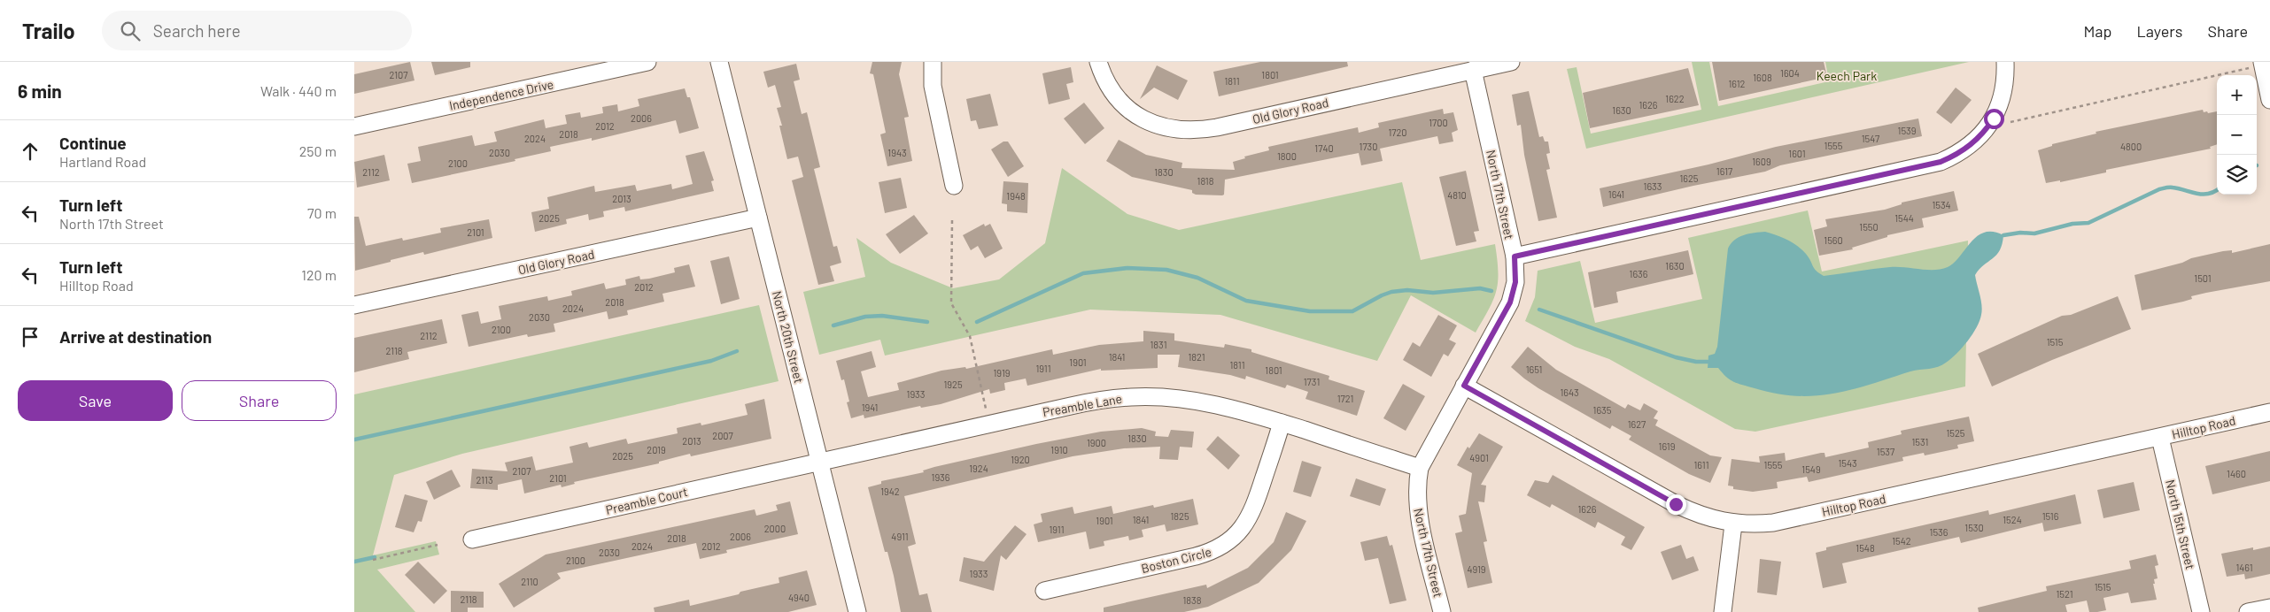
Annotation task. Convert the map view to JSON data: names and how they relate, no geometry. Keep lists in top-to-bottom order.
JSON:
{
  "streets": {
    "street": [
      "Independence Drive",
      "Old Glory Road",
      "North 17th Street",
      "North 20th Street",
      "Preamble Lane",
      "Hilltop Road",
      "Preamble Court",
      "North 15th Street",
      "Boston Circle"
    ]
  },
  "crossings": [
    ["Old Glory Road", "North 17th Street"],
    ["Old Glory Road", "North 20th Street"],
    ["North 17th Street", "Preamble Lane"],
    ["North 17th Street", "Hilltop Road"],
    ["North 20th Street", "Preamble Lane"],
    ["North 20th Street", "Preamble Court"],
    ["Preamble Lane", "Preamble Court"],
    ["Preamble Lane", "Boston Circle"],
    ["Hilltop Road", "North 15th Street"]
  ],
  "parks": ["Keech Park"],
  "house_numbers": [
    "1604",
    "2107",
    "1801",
    "1608",
    "1811",
    "1612",
    "1622",
    "1626",
    "1630",
    "2006",
    "1700",
    "2012",
    "1539",
    "1720",
    "2018",
    "2024",
    "1547",
    "1555",
    "1730",
    "4800",
    "1740",
    "2030",
    "1943",
    "1601",
    "1800",
    "1609",
    "2100",
    "1617",
    "2112",
    "1830",
    "1625",
    "1818",
    "1633",
    "1641",
    "4810",
    "1948",
    "2013",
    "1534",
    "2025",
    "1544",
    "1550",
    "2101",
    "1560",
    "1630",
    "1636",
    "1501",
    "2012",
    "2018",
    "2024",
    "2030",
    "2100",
    "2112",
    "1515",
    "1831",
    "2118",
    "1841",
    "1821",
    "1901",
    "1811",
    "1911",
    "1651",
    "1801",
    "1919",
    "1731",
    "1925",
    "1643",
    "1933",
    "1721",
    "1941",
    "1635",
    "1627",
    "1525",
    "2007",
    "1830",
    "2013",
    "1531",
    "1900",
    "1619",
    "2019",
    "1910",
    "1537",
    "2025",
    "4901",
    "1920",
    "1543",
    "1611",
    "1555",
    "1924",
    "1549",
    "2107",
    "1460",
    "1936",
    "2101",
    "2113",
    "1942",
    "1626",
    "1825",
    "1516",
    "1841",
    "1524",
    "1901",
    "1530",
    "2000",
    "1911",
    "1536",
    "2006",
    "4911",
    "2018",
    "1542",
    "2024",
    "2012",
    "1548",
    "2030",
    "2100",
    "1461",
    "4919",
    "1933",
    "2110",
    "1515",
    "1521",
    "4940",
    "2118",
    "1838"
  ],
  "page": {
    "header": "Trailo",
    "search": "Search here",
    "nav": ["Map", "Layers", "Share"],
    "heading": ["6 min", "Walk · 440 m"],
    "map_buttons": ["+", "−"],
    "list": [
      ["Continue", "Hartland Road", "250 m"],
      ["Turn left", "North 17th Street", "70 m"],
      ["Turn left", "Hilltop Road", "120 m"],
      "Arrive at destination"
    ],
    "buttons": ["Save", "Share"]
  }
}
